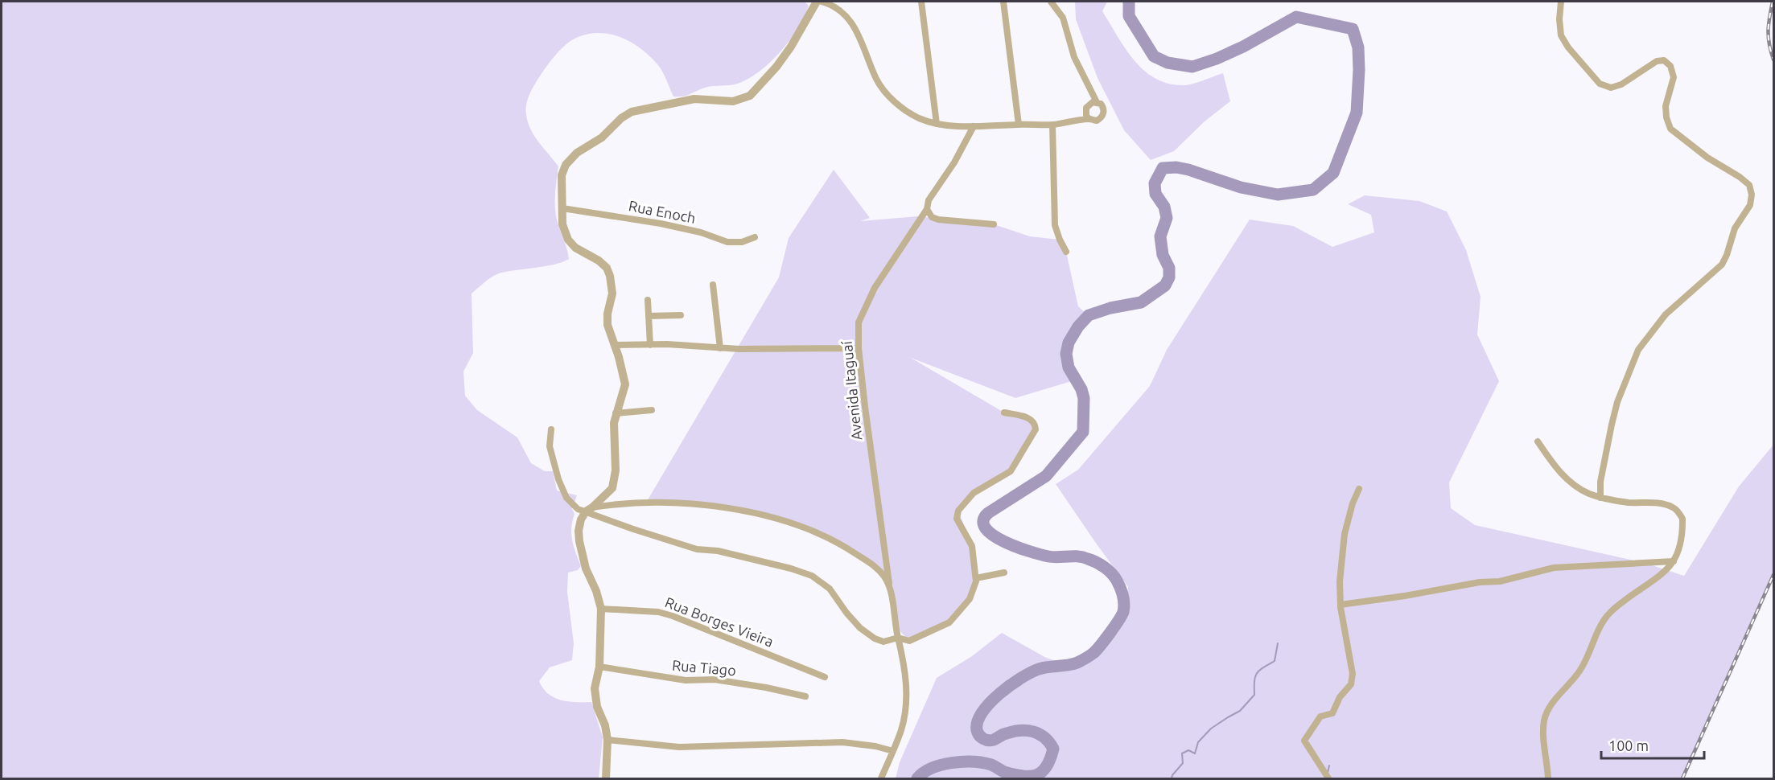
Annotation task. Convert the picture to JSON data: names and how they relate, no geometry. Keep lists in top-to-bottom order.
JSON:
{
  "streets": {
    "street": [
      "Rua Enoch",
      "Avenida Itaguaí",
      "Rua Borges Vieira",
      "Rua Tiago"
    ]
  },
  "scale_bar": "100 m"
}
